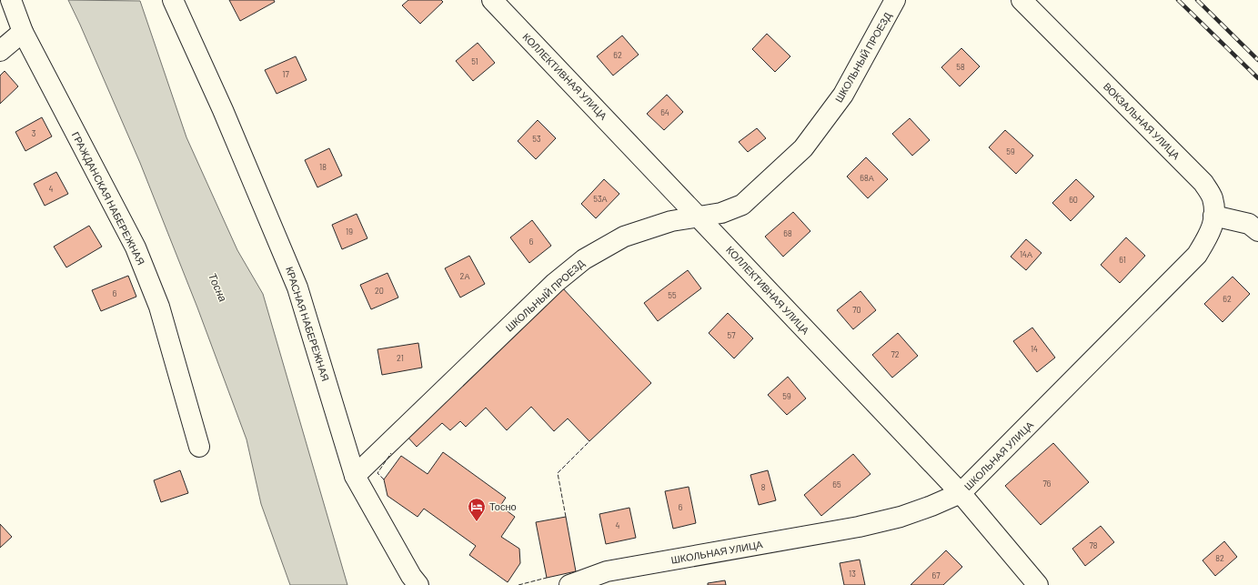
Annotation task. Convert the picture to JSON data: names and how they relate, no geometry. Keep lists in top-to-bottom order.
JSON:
{
  "streets": {
    "street": [
      "ШКОЛЬНЫЙ ПРОЕЗД",
      "КОЛЛЕКТИВНАЯ УЛИЦА",
      "ВОКЗАЛЬНАЯ УЛИЦА",
      "ГРАЖДАНСКАЯ НАБЕРЕЖНАЯ",
      "КРАСНАЯ НАБЕРЕЖНАЯ",
      "ШКОЛЬНАЯ УЛИЦА"
    ]
  },
  "crossings": [
    ["ШКОЛЬНЫЙ ПРОЕЗД", "КОЛЛЕКТИВНАЯ УЛИЦА"],
    ["ШКОЛЬНЫЙ ПРОЕЗД", "КРАСНАЯ НАБЕРЕЖНАЯ"],
    ["КОЛЛЕКТИВНАЯ УЛИЦА", "ШКОЛЬНАЯ УЛИЦА"],
    ["ВОКЗАЛЬНАЯ УЛИЦА", "ШКОЛЬНАЯ УЛИЦА"]
  ],
  "water": ["Тосна"],
  "places": {
    "hotel": ["Тосно"]
  },
  "house_numbers": [
    "62",
    "51",
    "58",
    "17",
    "64",
    "3",
    "53",
    "59",
    "18",
    "68А",
    "4",
    "53А",
    "60",
    "19",
    "68",
    "6",
    "14А",
    "61",
    "2А",
    "20",
    "6",
    "55",
    "62",
    "70",
    "57",
    "14",
    "72",
    "21",
    "59",
    "76",
    "65",
    "8",
    "6",
    "4",
    "78",
    "82",
    "13",
    "67"
  ]
}
